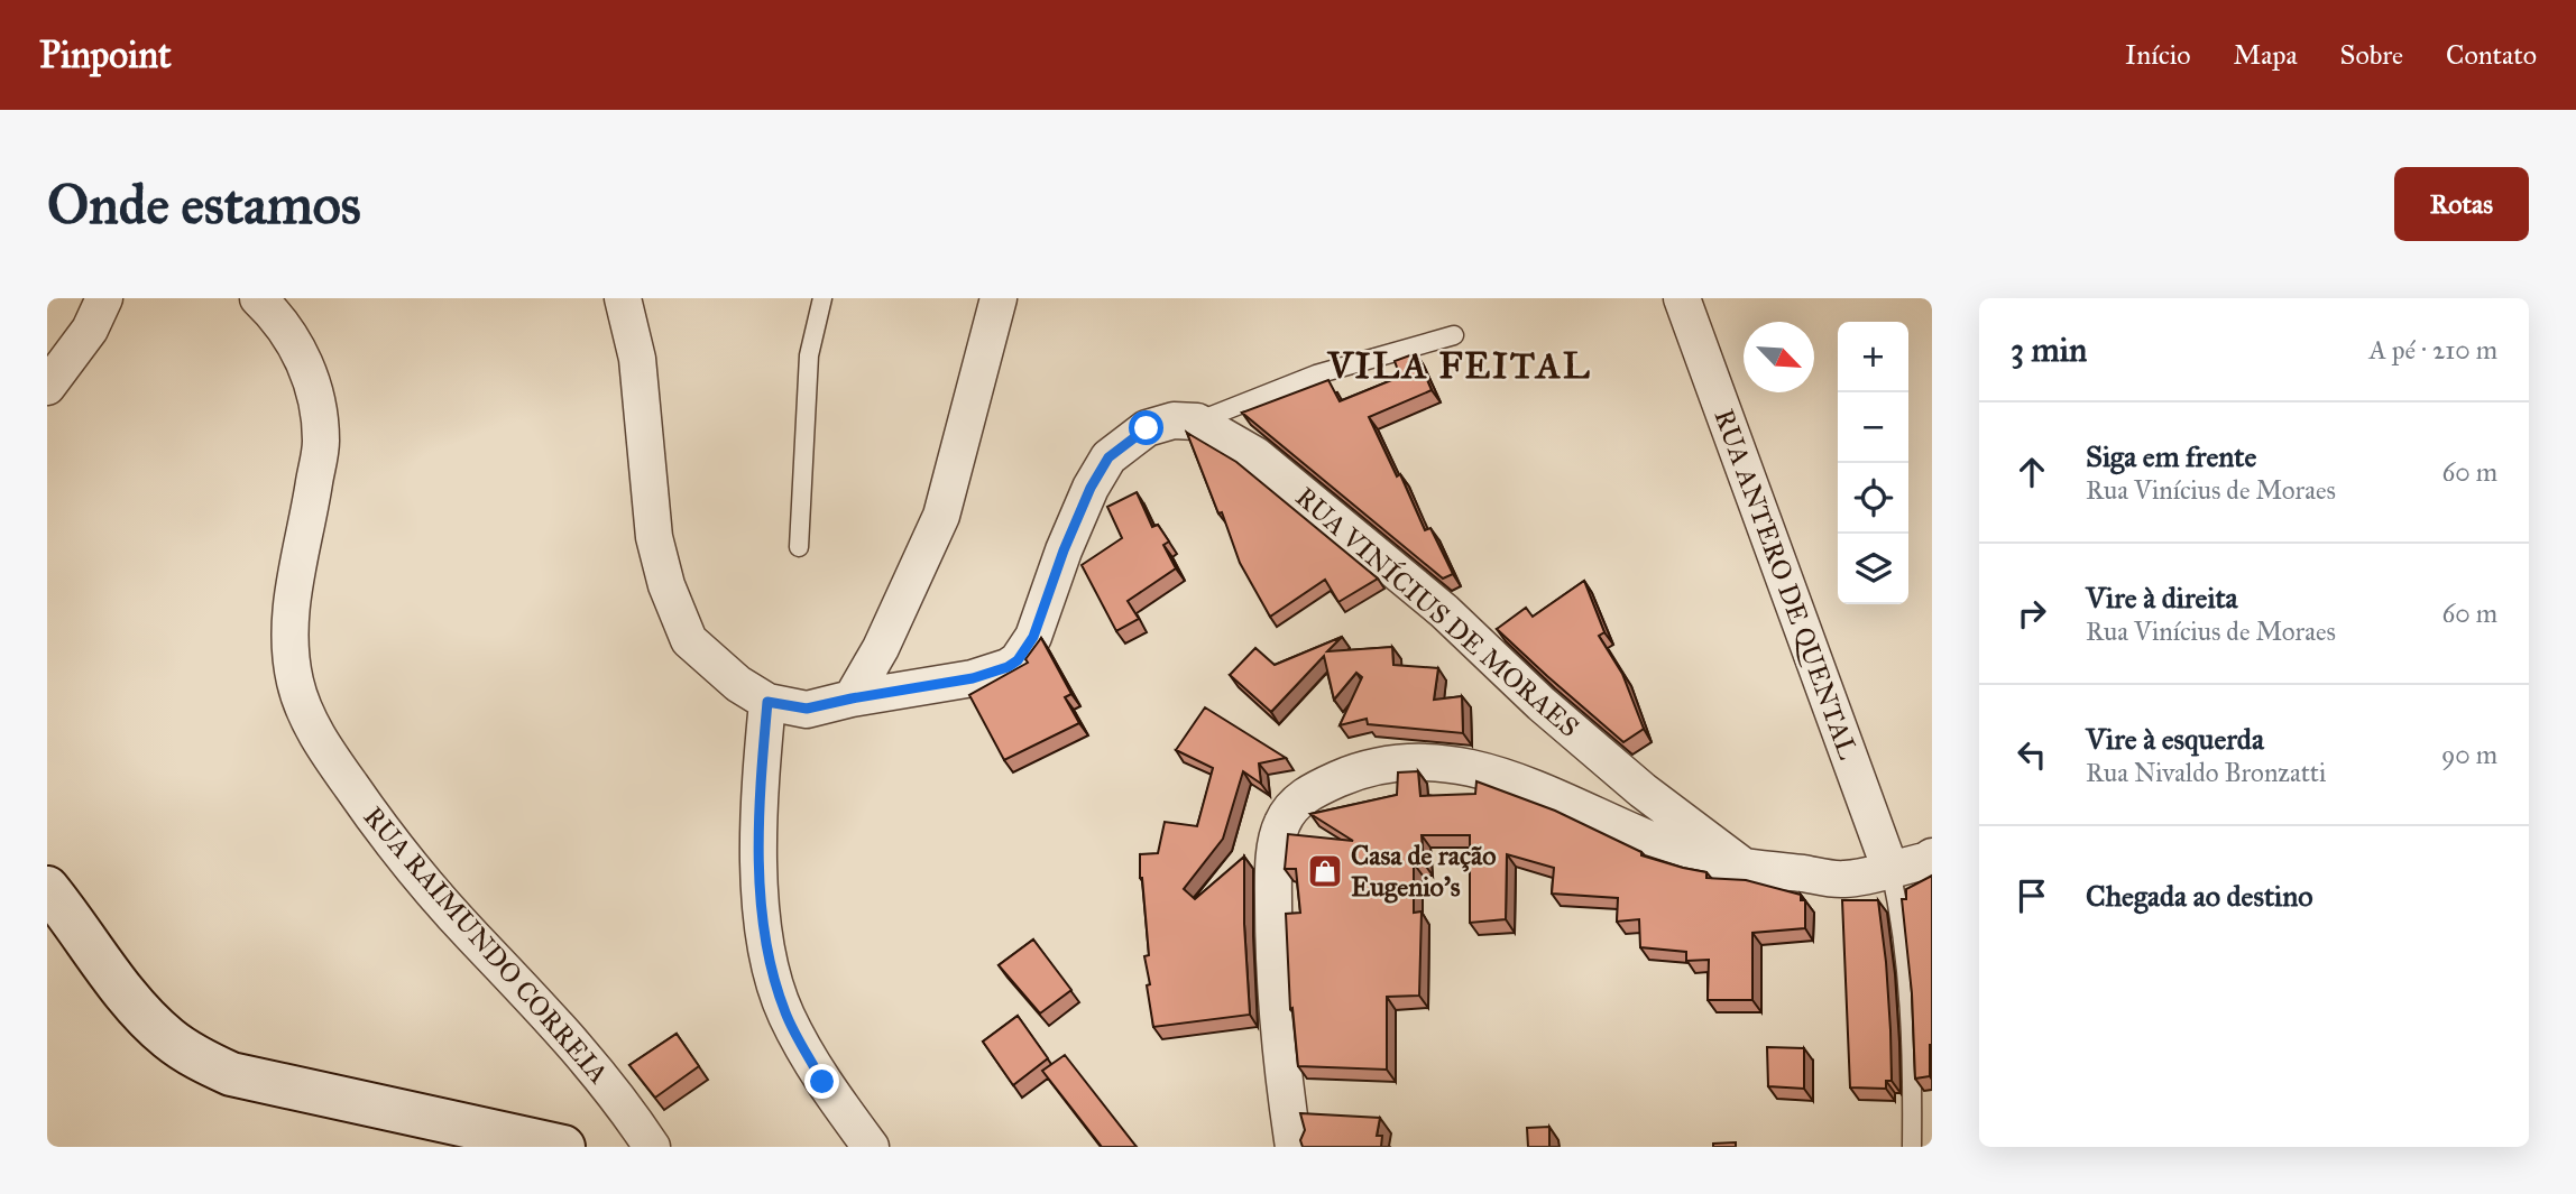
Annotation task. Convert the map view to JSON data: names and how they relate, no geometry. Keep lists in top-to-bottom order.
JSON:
{
  "streets": {
    "street": ["RUA ANTERO DE QUENTAL", "RUA VINÍCIUS DE MORAES", "RUA RAIMUNDO CORREIA"]
  },
  "districts": ["VILA FEITAL"],
  "places": {
    "shop": ["Casa de ração Eugenio's"]
  },
  "north": "bottom right",
  "page": {
    "header": "Pinpoint",
    "nav": [
      "Início",
      "Mapa",
      "Sobre",
      "Contato"
    ],
    "buttons": "Rotas",
    "title": "Onde estamos",
    "heading": ["3 min", "A pé · 210 m"],
    "map_buttons": ["+", "−"],
    "list": [
      ["Siga em frente", "Rua Vinícius de Moraes", "60 m"],
      ["Vire à direita", "Rua Vinícius de Moraes", "60 m"],
      ["Vire à esquerda", "Rua Nivaldo Bronzatti", "90 m"],
      "Chegada ao destino"
    ]
  }
}
